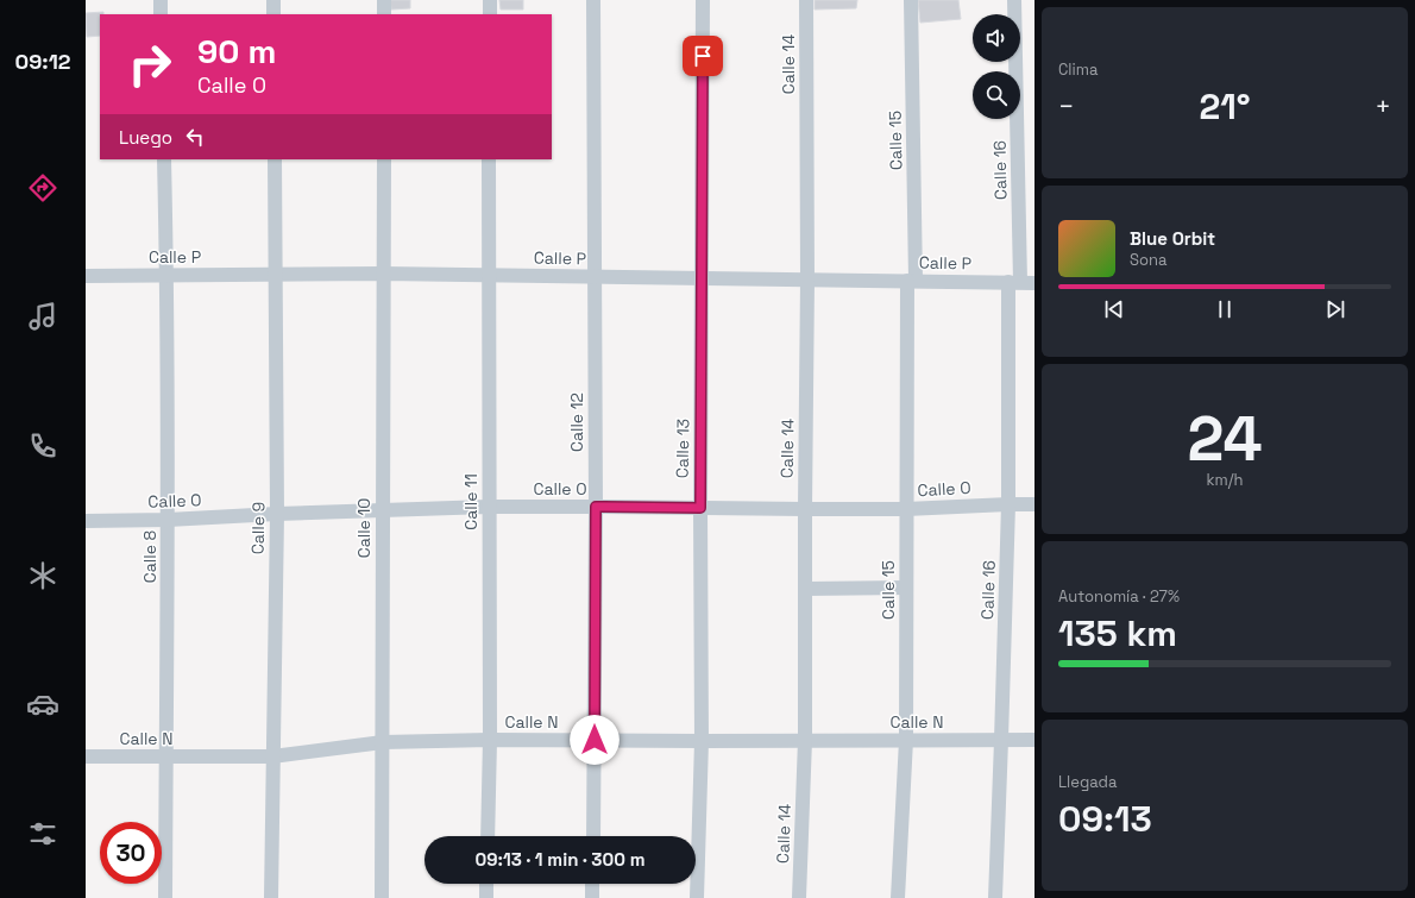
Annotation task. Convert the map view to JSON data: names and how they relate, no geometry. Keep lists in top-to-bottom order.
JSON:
{
  "streets": {
    "street": [
      "Calle 14",
      "Calle 15",
      "Calle 16",
      "Calle P",
      "Calle 12",
      "Calle 13",
      "Calle O",
      "Calle 11",
      "Calle 9",
      "Calle 10",
      "Calle 8",
      "Calle N"
    ]
  },
  "crossings": [
    ["Calle 14", "Calle P"],
    ["Calle 14", "Calle O"],
    ["Calle 14", "Calle N"],
    ["Calle 15", "Calle P"],
    ["Calle 15", "Calle O"],
    ["Calle 15", "Calle N"],
    ["Calle 16", "Calle P"],
    ["Calle 16", "Calle O"],
    ["Calle 16", "Calle N"],
    ["Calle P", "Calle 12"],
    ["Calle P", "Calle 13"],
    ["Calle P", "Calle 11"],
    ["Calle P", "Calle 9"],
    ["Calle P", "Calle 10"],
    ["Calle P", "Calle 8"],
    ["Calle 12", "Calle O"],
    ["Calle 12", "Calle N"],
    ["Calle 13", "Calle O"],
    ["Calle 13", "Calle N"],
    ["Calle O", "Calle 11"],
    ["Calle O", "Calle 9"],
    ["Calle O", "Calle 10"],
    ["Calle O", "Calle 8"],
    ["Calle 11", "Calle N"],
    ["Calle 9", "Calle N"],
    ["Calle 10", "Calle N"],
    ["Calle 8", "Calle N"]
  ],
  "page": {
    "tabs": "09:12",
    "tile": [
      "Clima",
      ["24", "km/h"],
      ["Autonomía · 27%", "135 km"],
      ["Llegada", "09:13"]
    ],
    "turn": ["90 m", "Calle O"],
    "heat": ["−", "21°", "+"],
    "then": "Luego",
    "song": ["Blue Orbit", "Sona"],
    "limit": "30",
    "trip": "09:13 · 1 min · 300 m"
  }
}
